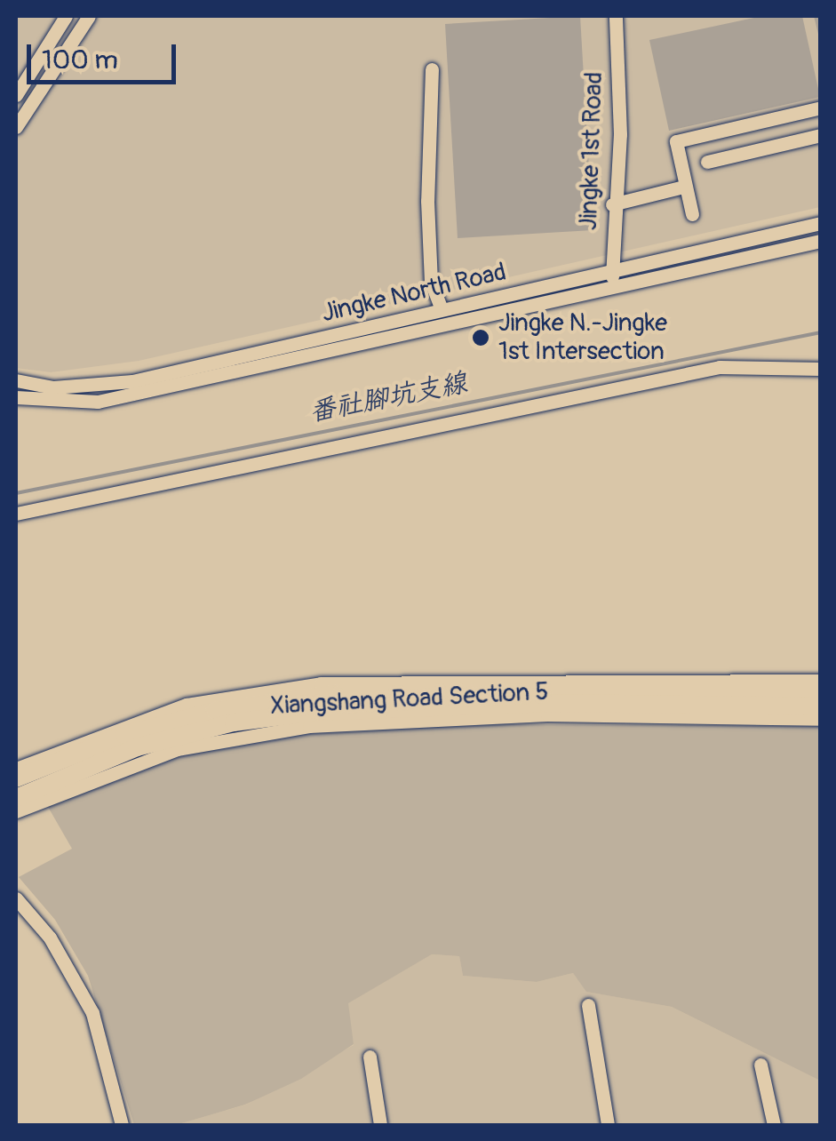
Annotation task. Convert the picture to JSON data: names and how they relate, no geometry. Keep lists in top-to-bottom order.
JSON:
{
  "streets": {
    "main road": ["Xiangshang Road Section 5"],
    "street": ["Jingke 1st Road", "Jingke North Road"]
  },
  "crossings": [
    ["Jingke 1st Road", "Jingke North Road"]
  ],
  "water": ["番社腳坑支線"],
  "places": ["Jingke N.-Jingke 1st Intersection"],
  "scale_bar": "100 m"
}
